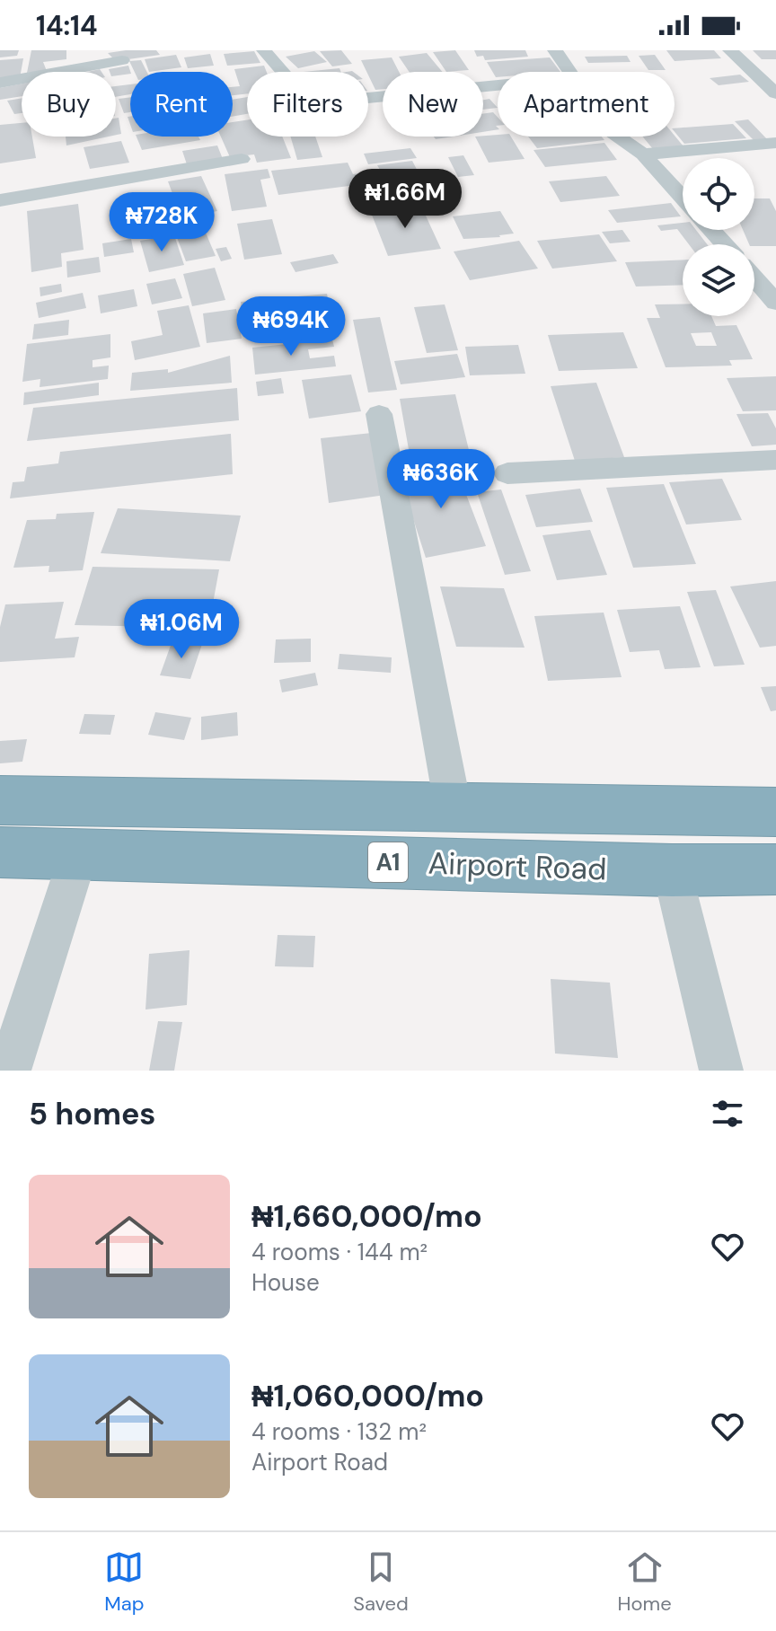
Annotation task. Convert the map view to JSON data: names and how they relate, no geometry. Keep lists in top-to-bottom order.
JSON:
{
  "streets": {
    "highway": ["A1", "Airport Road"]
  },
  "page": {
    "status": "14:14",
    "chip": [
      "Buy",
      "Rent",
      "Filters",
      "New",
      "Apartment"
    ],
    "price": [
      "₦1.66M",
      "₦728K",
      "₦694K",
      "₦636K",
      "₦1.06M"
    ],
    "heading": "5 homes",
    "list": [
      {
        "name": "₦1,660,000/mo",
        "note": "4 rooms · 144 m² · House"
      },
      {
        "name": "₦1,060,000/mo",
        "note": "4 rooms · 132 m² · Airport Road"
      }
    ],
    "tabs": ["Map", "Saved", "Home"]
  }
}
